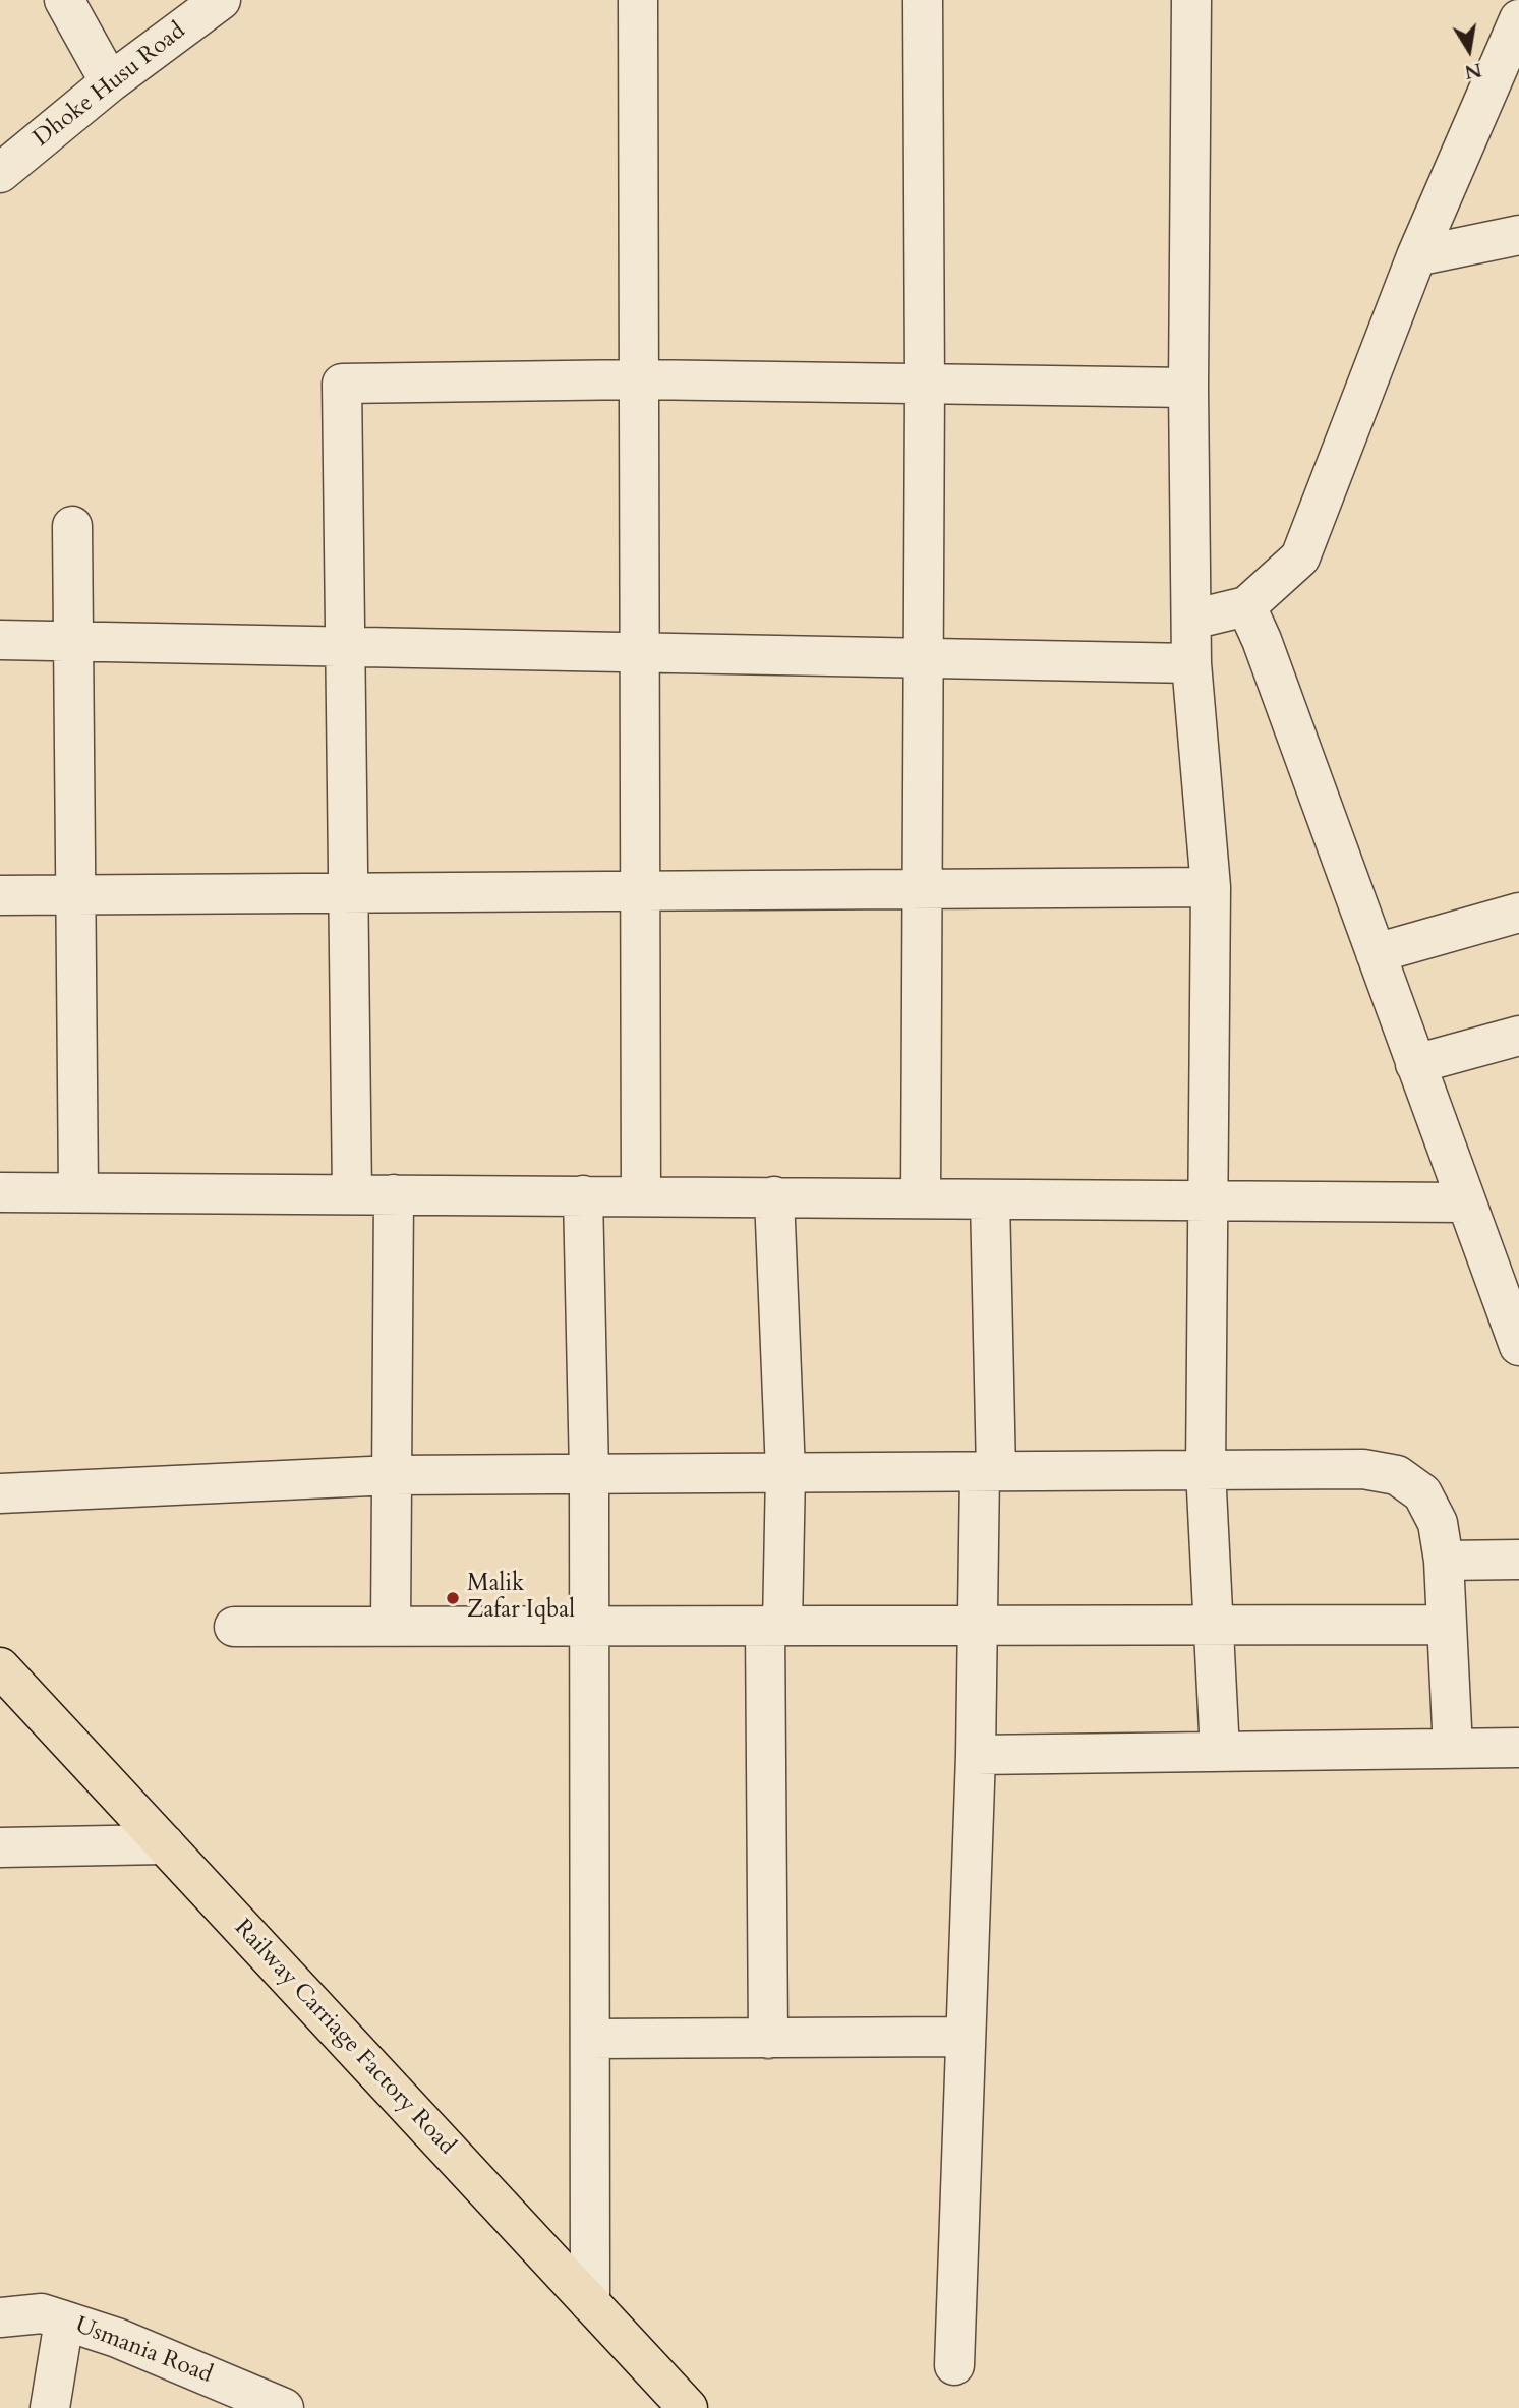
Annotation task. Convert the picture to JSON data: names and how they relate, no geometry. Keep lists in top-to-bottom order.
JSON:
{
  "streets": {
    "main road": ["Railway Carriage Factory Road"],
    "street": ["Dhoke Husu Road", "Usmania Road"]
  },
  "places": ["Malik Zafar Iqbal"],
  "north": "bottom"
}
